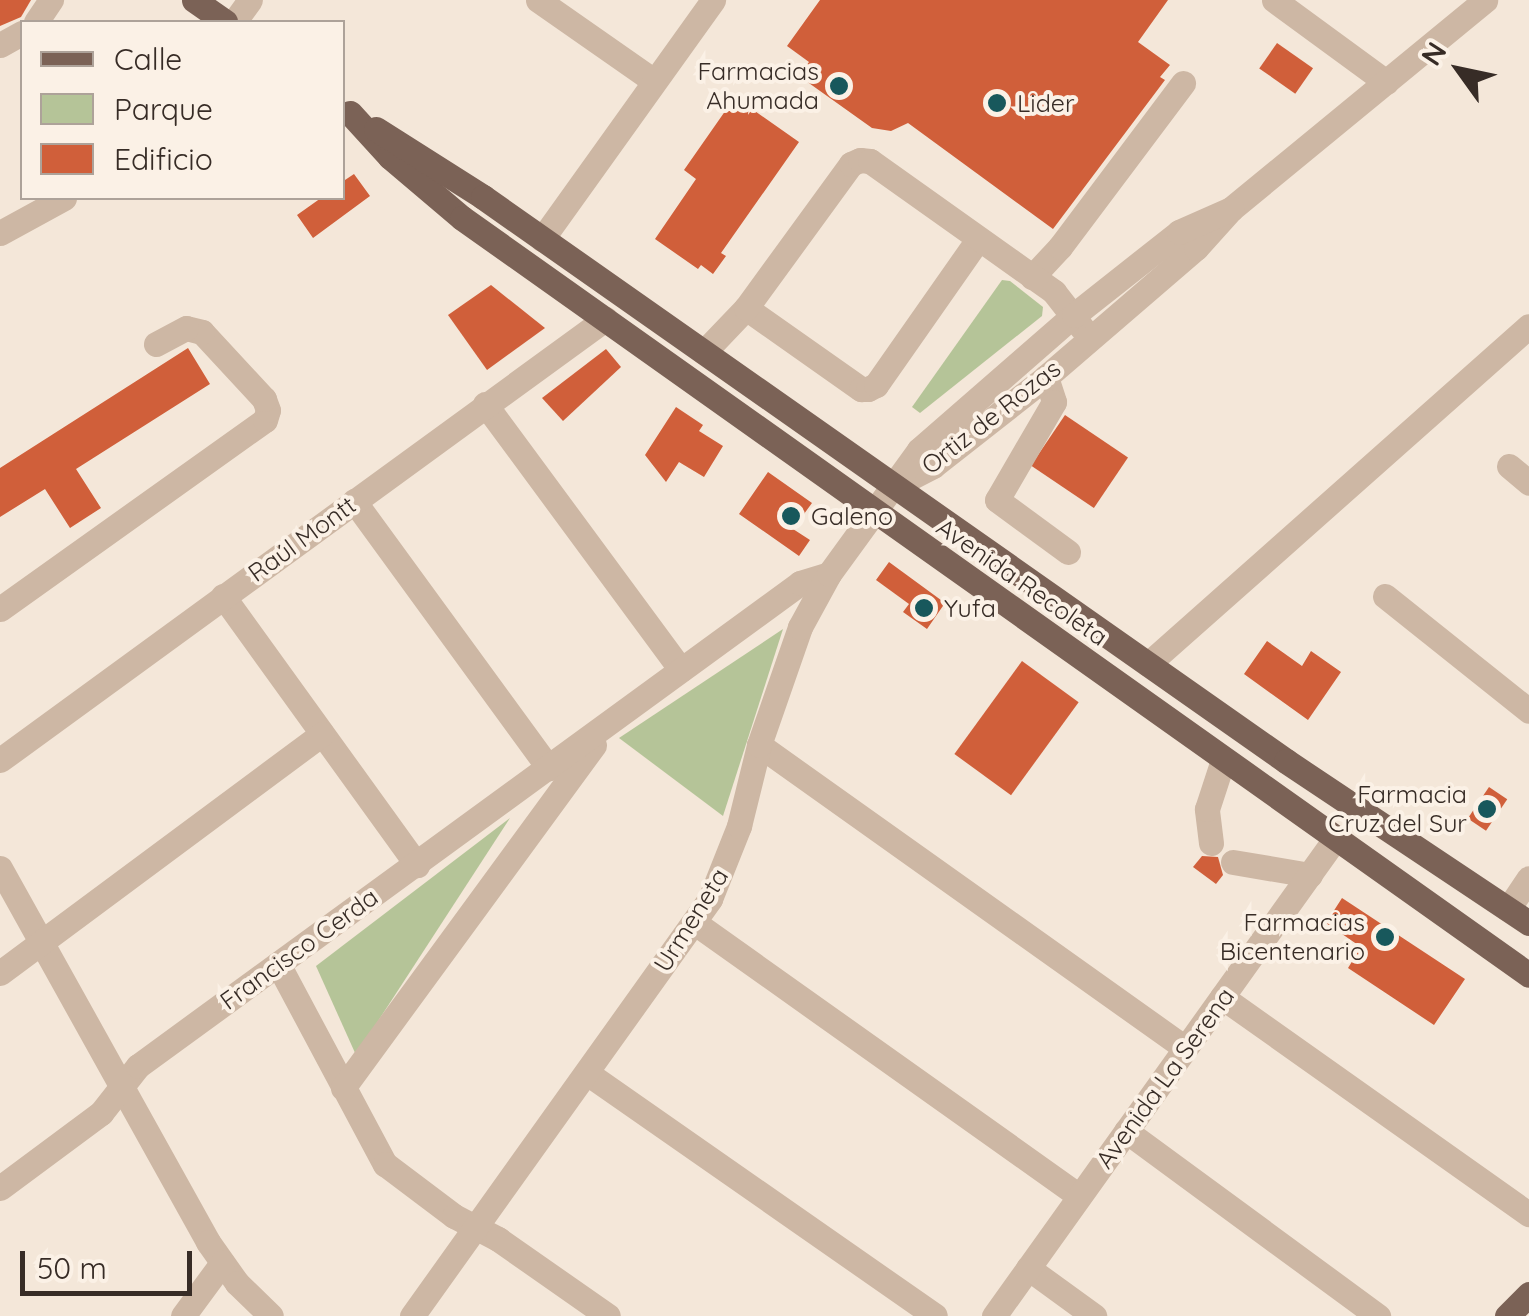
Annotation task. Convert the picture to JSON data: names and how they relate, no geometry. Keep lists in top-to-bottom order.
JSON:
{
  "streets": {
    "main road": ["Avenida Recoleta"],
    "street": [
      "Ortiz de Rozas",
      "Raúl Montt",
      "Urmeneta",
      "Francisco Cerda",
      "Avenida La Serena"
    ]
  },
  "crossings": [
    ["Ortiz de Rozas", "Avenida Recoleta"],
    ["Ortiz de Rozas", "Urmeneta"],
    ["Raúl Montt", "Avenida Recoleta"],
    ["Avenida Recoleta", "Urmeneta"],
    ["Avenida Recoleta", "Avenida La Serena"],
    ["Urmeneta", "Francisco Cerda"]
  ],
  "places": [
    "Farmacias Ahumada",
    "Lider",
    "Galeno",
    "Yufa",
    "Farmacia Cruz del Sur",
    "Farmacias Bicentenario"
  ],
  "legend": ["Calle", "Parque", "Edificio"],
  "scale_bar": "50 m",
  "north": "top left"
}
